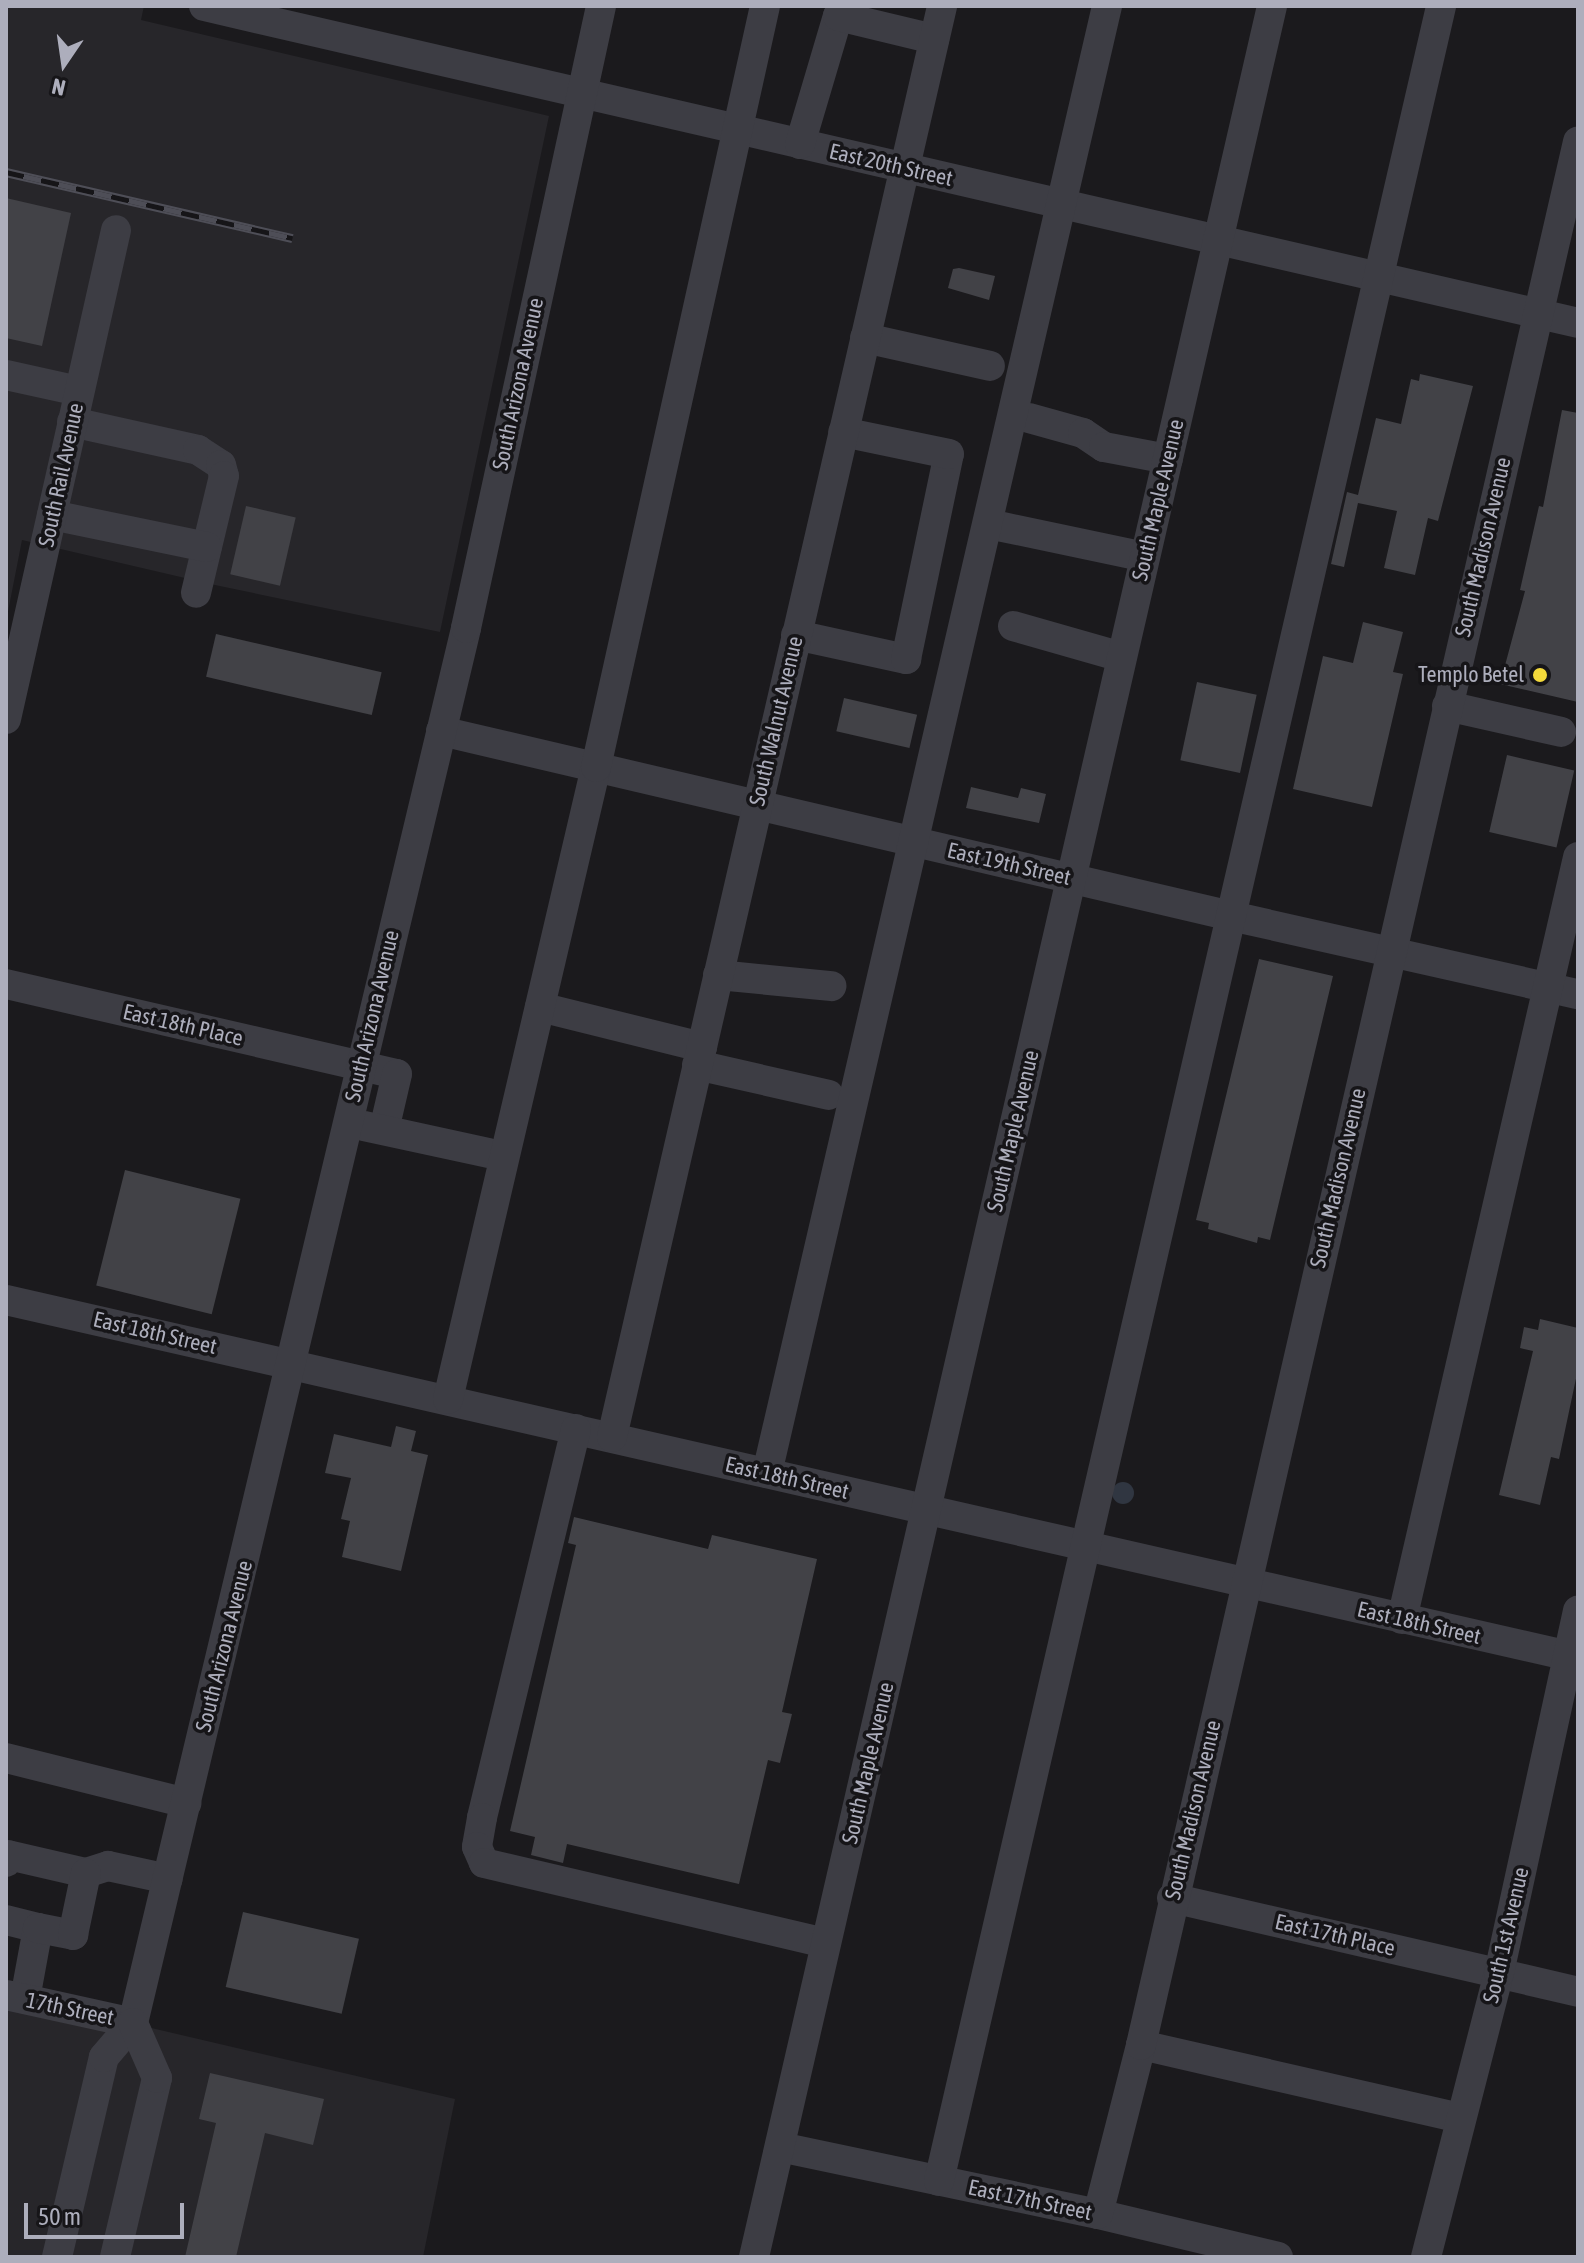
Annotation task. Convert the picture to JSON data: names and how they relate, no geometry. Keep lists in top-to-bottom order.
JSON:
{
  "streets": {
    "street": [
      "East 20th Street",
      "South Arizona Avenue",
      "South Rail Avenue",
      "South Maple Avenue",
      "South Madison Avenue",
      "South Walnut Avenue",
      "East 19th Street",
      "East 18th Place",
      "East 18th Street",
      "East 17th Place",
      "South 1st Avenue",
      "17th Street",
      "East 17th Street"
    ]
  },
  "crossings": [
    ["East 20th Street", "South Arizona Avenue"],
    ["East 20th Street", "South Maple Avenue"],
    ["East 20th Street", "South Madison Avenue"],
    ["East 20th Street", "South Walnut Avenue"],
    ["South Arizona Avenue", "East 19th Street"],
    ["South Arizona Avenue", "East 18th Place"],
    ["South Arizona Avenue", "East 18th Street"],
    ["South Arizona Avenue", "17th Street"],
    ["South Maple Avenue", "East 19th Street"],
    ["South Maple Avenue", "East 18th Street"],
    ["South Maple Avenue", "East 17th Street"],
    ["South Madison Avenue", "East 19th Street"],
    ["South Madison Avenue", "East 18th Street"],
    ["South Madison Avenue", "East 17th Place"],
    ["South Madison Avenue", "East 17th Street"],
    ["South Walnut Avenue", "East 19th Street"],
    ["South Walnut Avenue", "East 18th Street"],
    ["East 18th Street", "South 1st Avenue"],
    ["East 17th Place", "South 1st Avenue"]
  ],
  "places": ["Templo Betel"],
  "scale_bar": "50 m",
  "north": "bottom"
}
